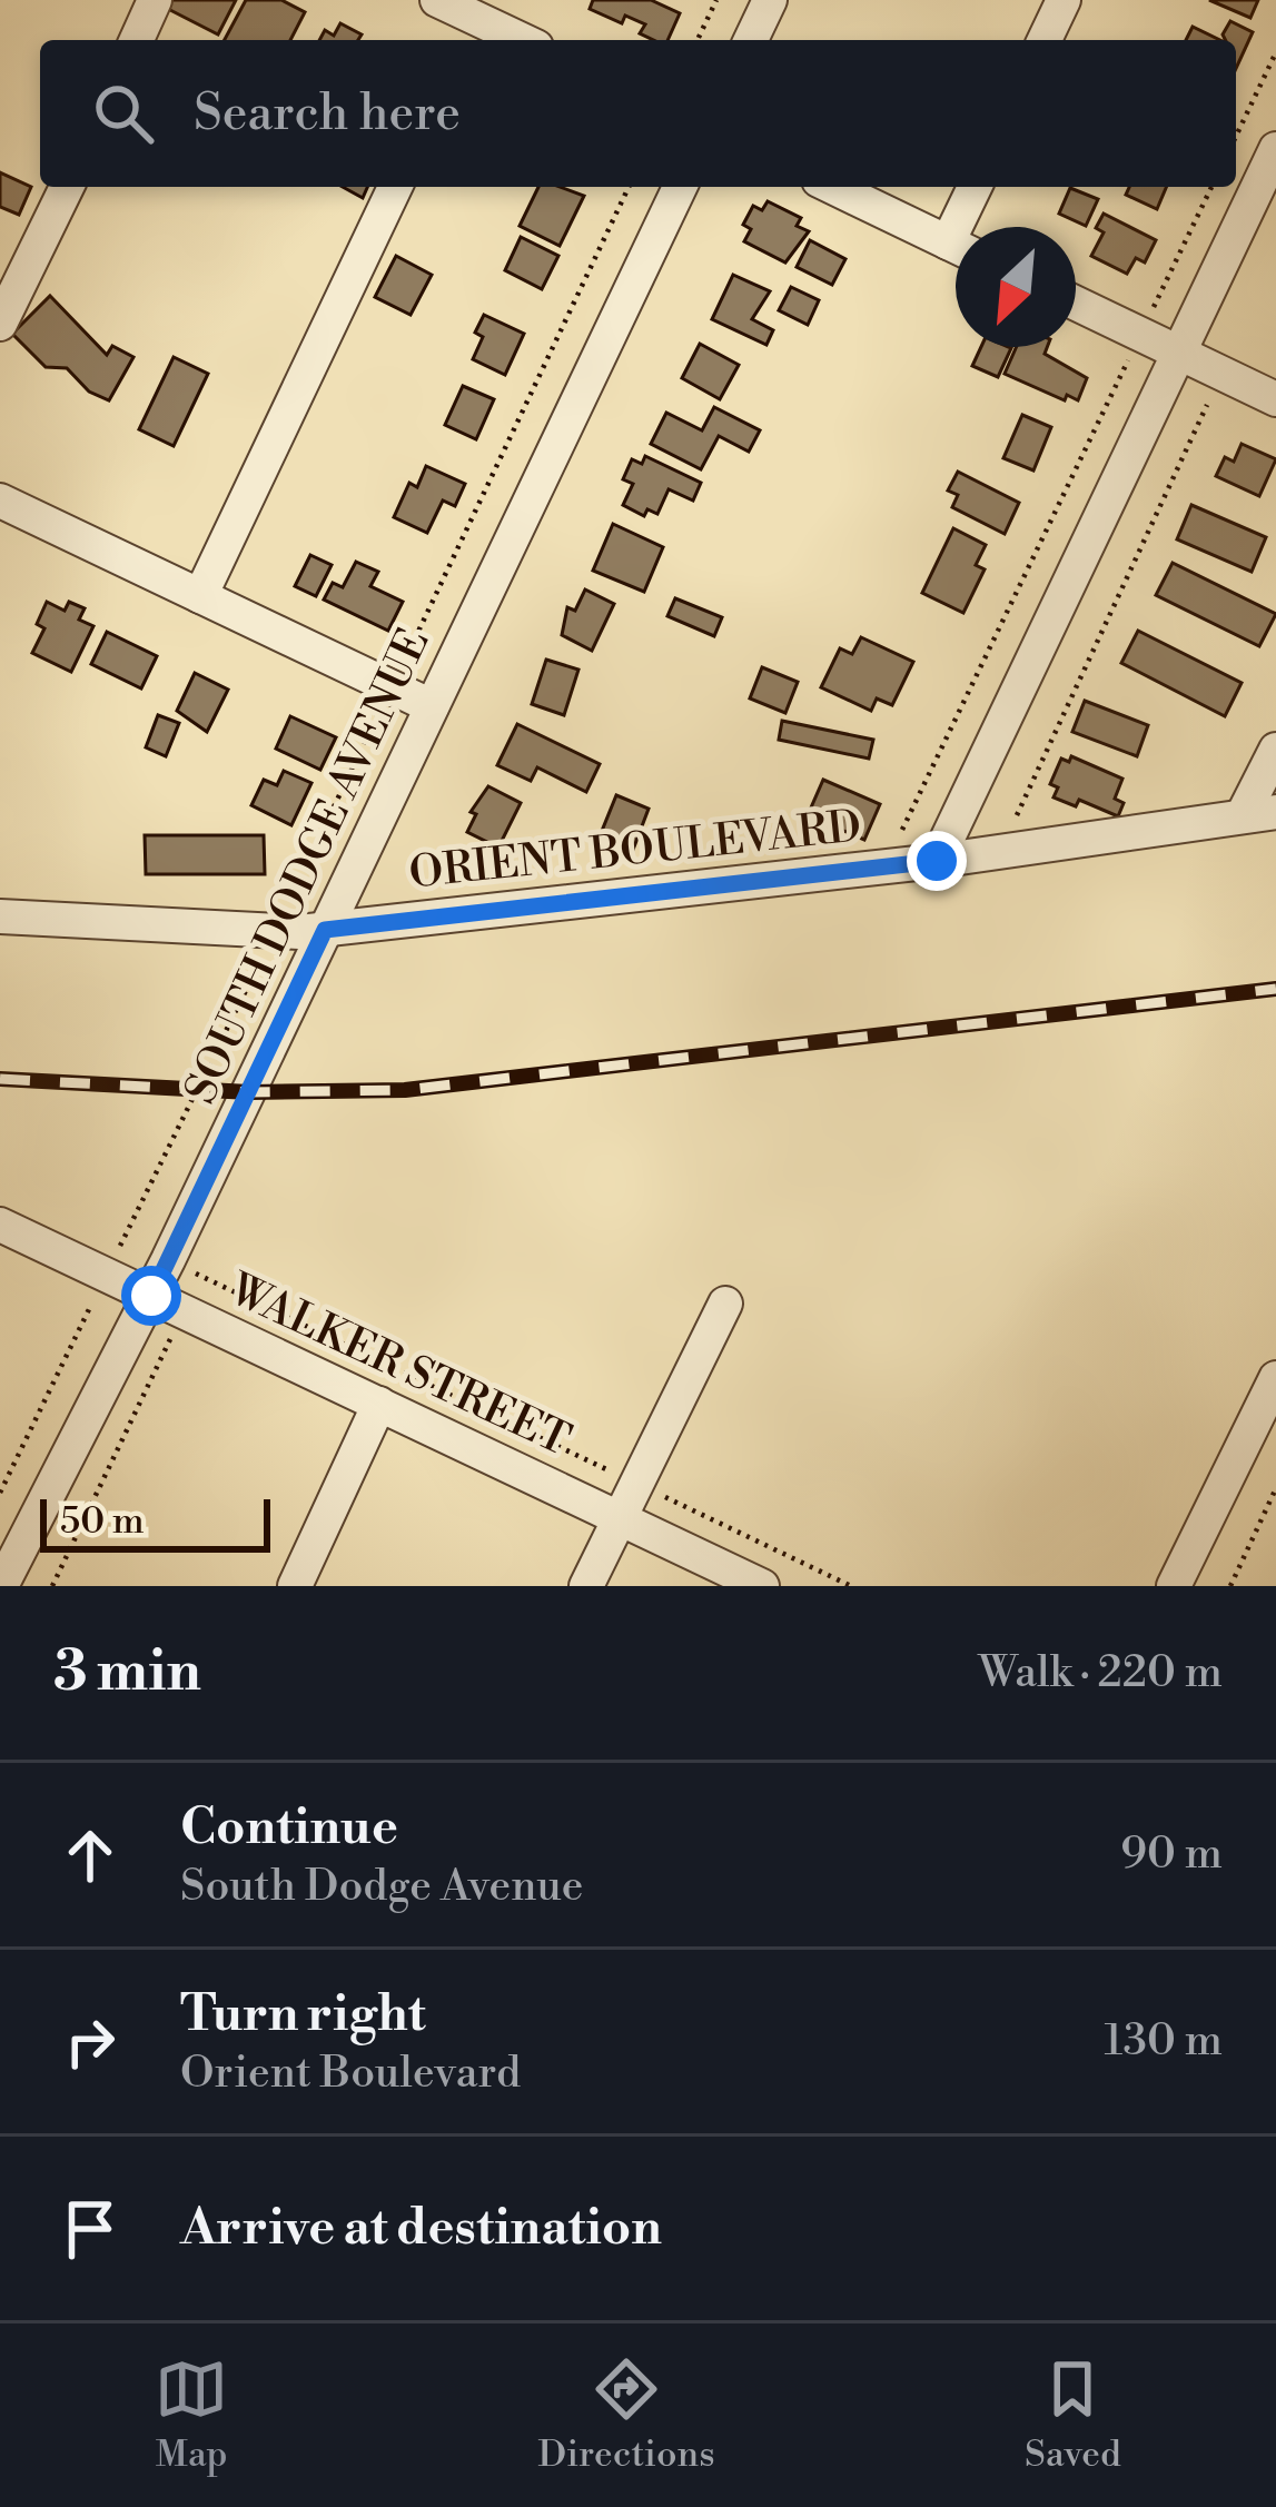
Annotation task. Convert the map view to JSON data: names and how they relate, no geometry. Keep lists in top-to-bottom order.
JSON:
{
  "streets": {
    "street": ["ORIENT BOULEVARD", "SOUTH DODGE AVENUE", "WALKER STREET"]
  },
  "crossings": [
    ["ORIENT BOULEVARD", "SOUTH DODGE AVENUE"],
    ["SOUTH DODGE AVENUE", "WALKER STREET"]
  ],
  "scale_bar": "50 m",
  "north": "bottom left",
  "page": {
    "search": "Search here",
    "scale": "50 m",
    "heading": ["3 min", "Walk · 220 m"],
    "list": [
      ["Continue", "South Dodge Avenue", "90 m"],
      ["Turn right", "Orient Boulevard", "130 m"],
      "Arrive at destination"
    ],
    "nav": ["Map", "Directions", "Saved"]
  }
}
